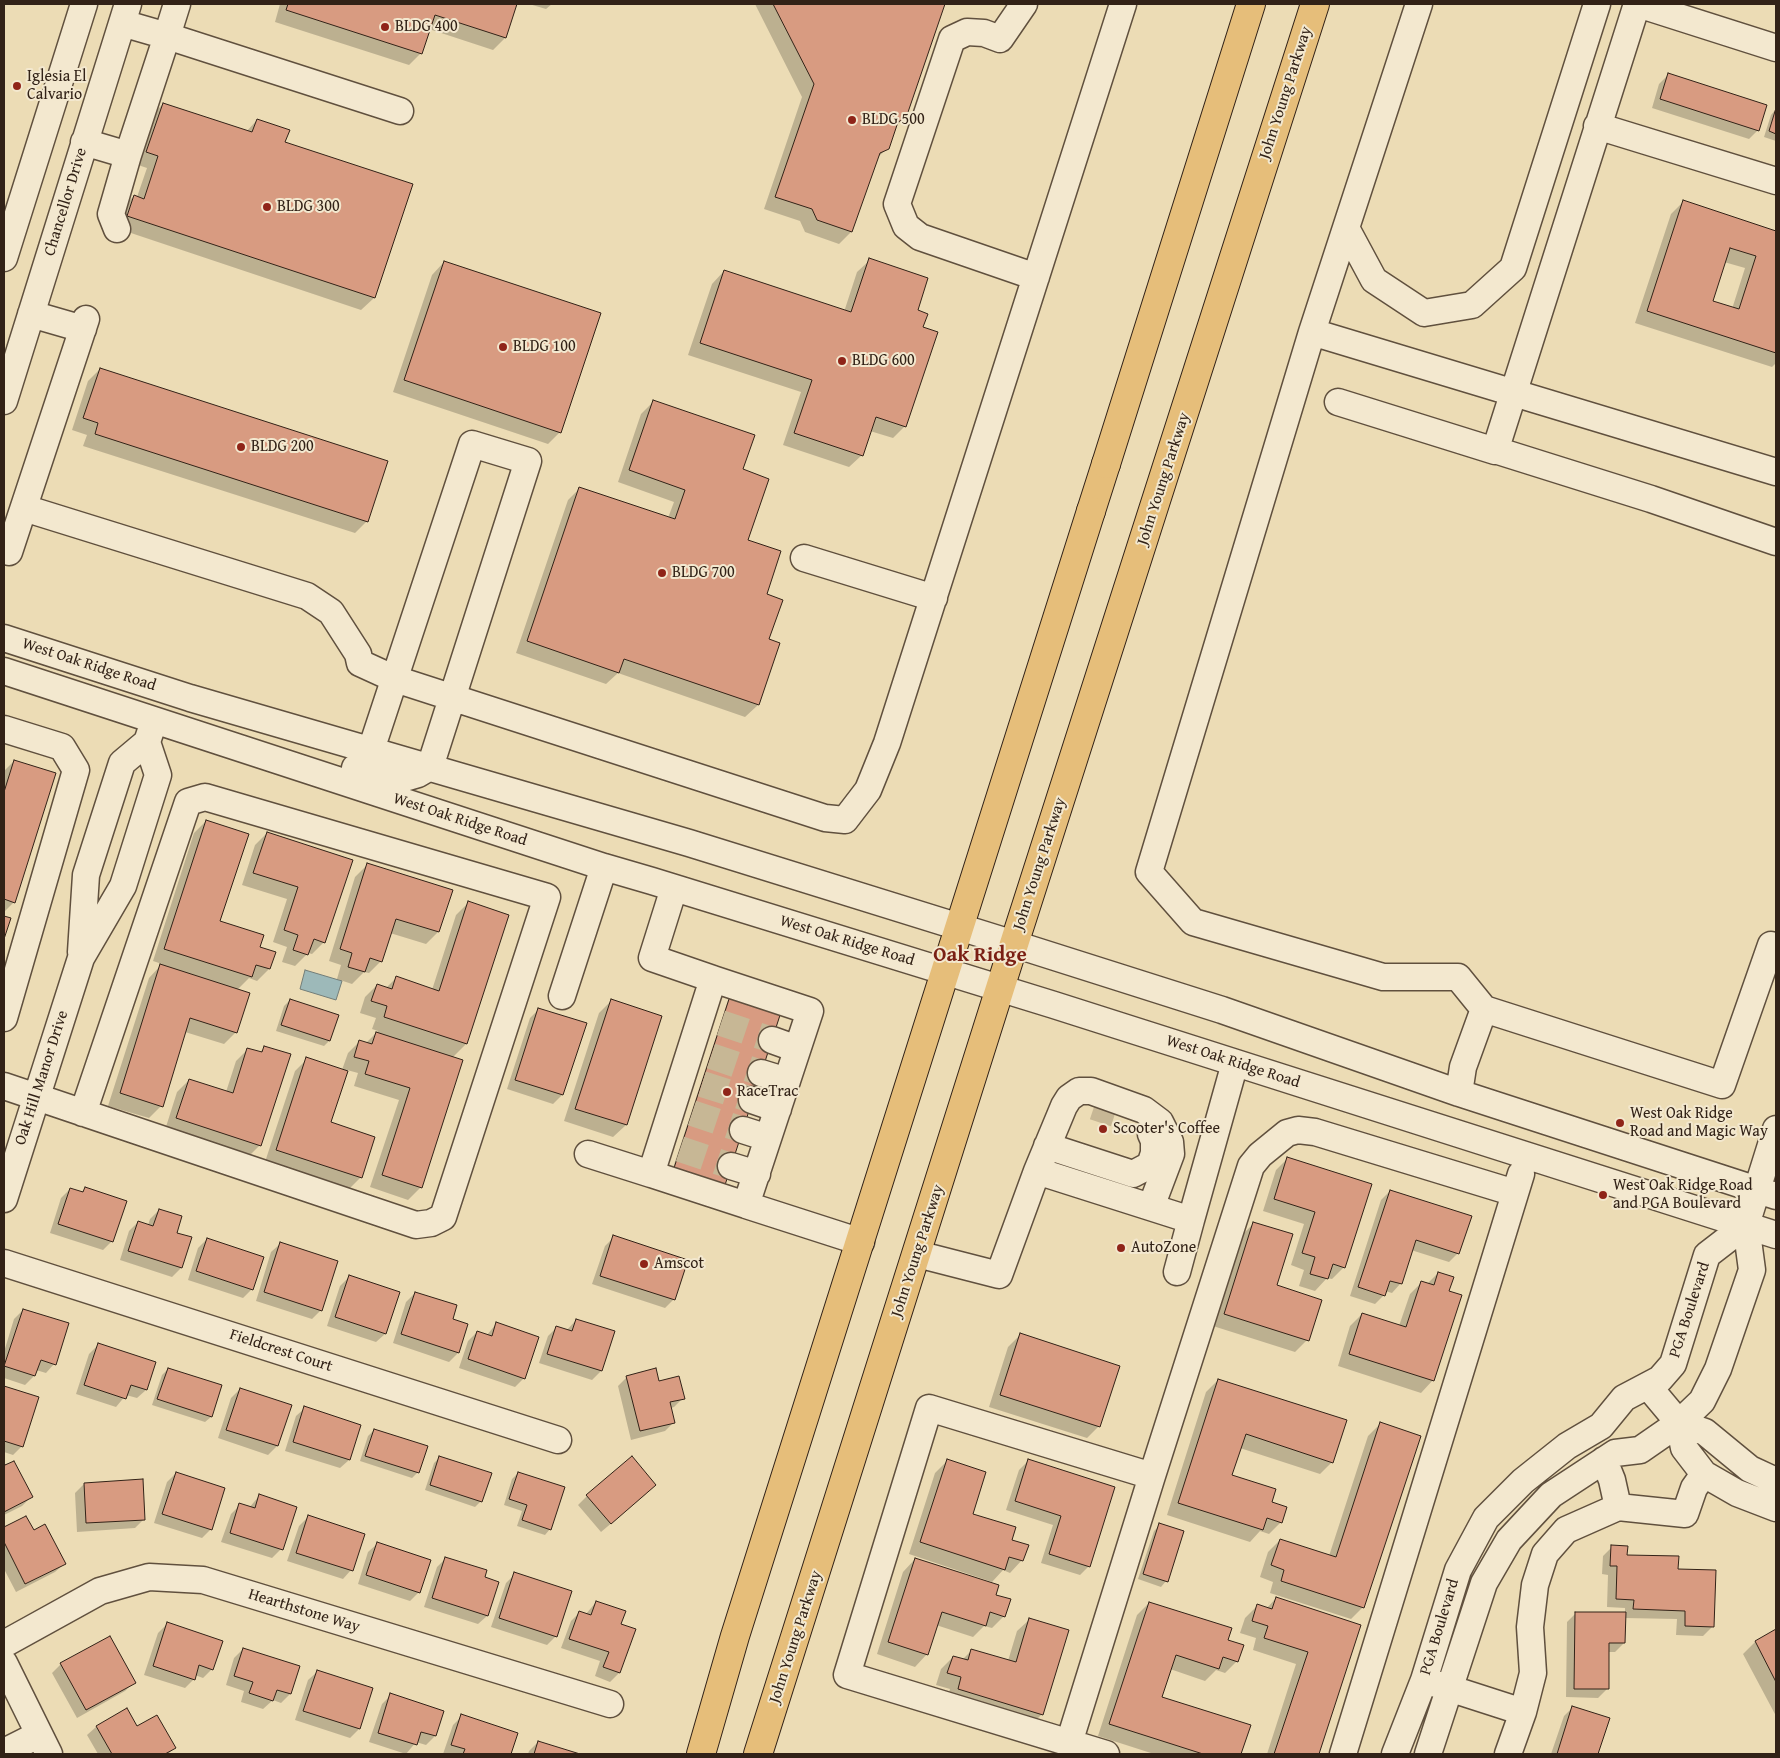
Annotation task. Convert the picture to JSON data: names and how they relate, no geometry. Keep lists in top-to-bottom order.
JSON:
{
  "streets": {
    "main road": ["John Young Parkway"],
    "street": [
      "Chancellor Drive",
      "West Oak Ridge Road",
      "Oak Hill Manor Drive",
      "PGA Boulevard",
      "Fieldcrest Court",
      "Hearthstone Way"
    ]
  },
  "crossings": [
    ["John Young Parkway", "West Oak Ridge Road"],
    ["West Oak Ridge Road", "Oak Hill Manor Drive"],
    ["West Oak Ridge Road", "PGA Boulevard"]
  ],
  "districts": ["Oak Ridge"],
  "places": [
    "BLDG 400",
    "Iglesia El Calvario",
    "BLDG 500",
    "BLDG 300",
    "BLDG 100",
    "BLDG 600",
    "BLDG 200",
    "BLDG 700",
    "RaceTrac",
    "West Oak Ridge Road and Magic Way",
    "Scooter's Coffee",
    "West Oak Ridge Road and PGA Boulevard",
    "AutoZone",
    "Amscot"
  ]
}
